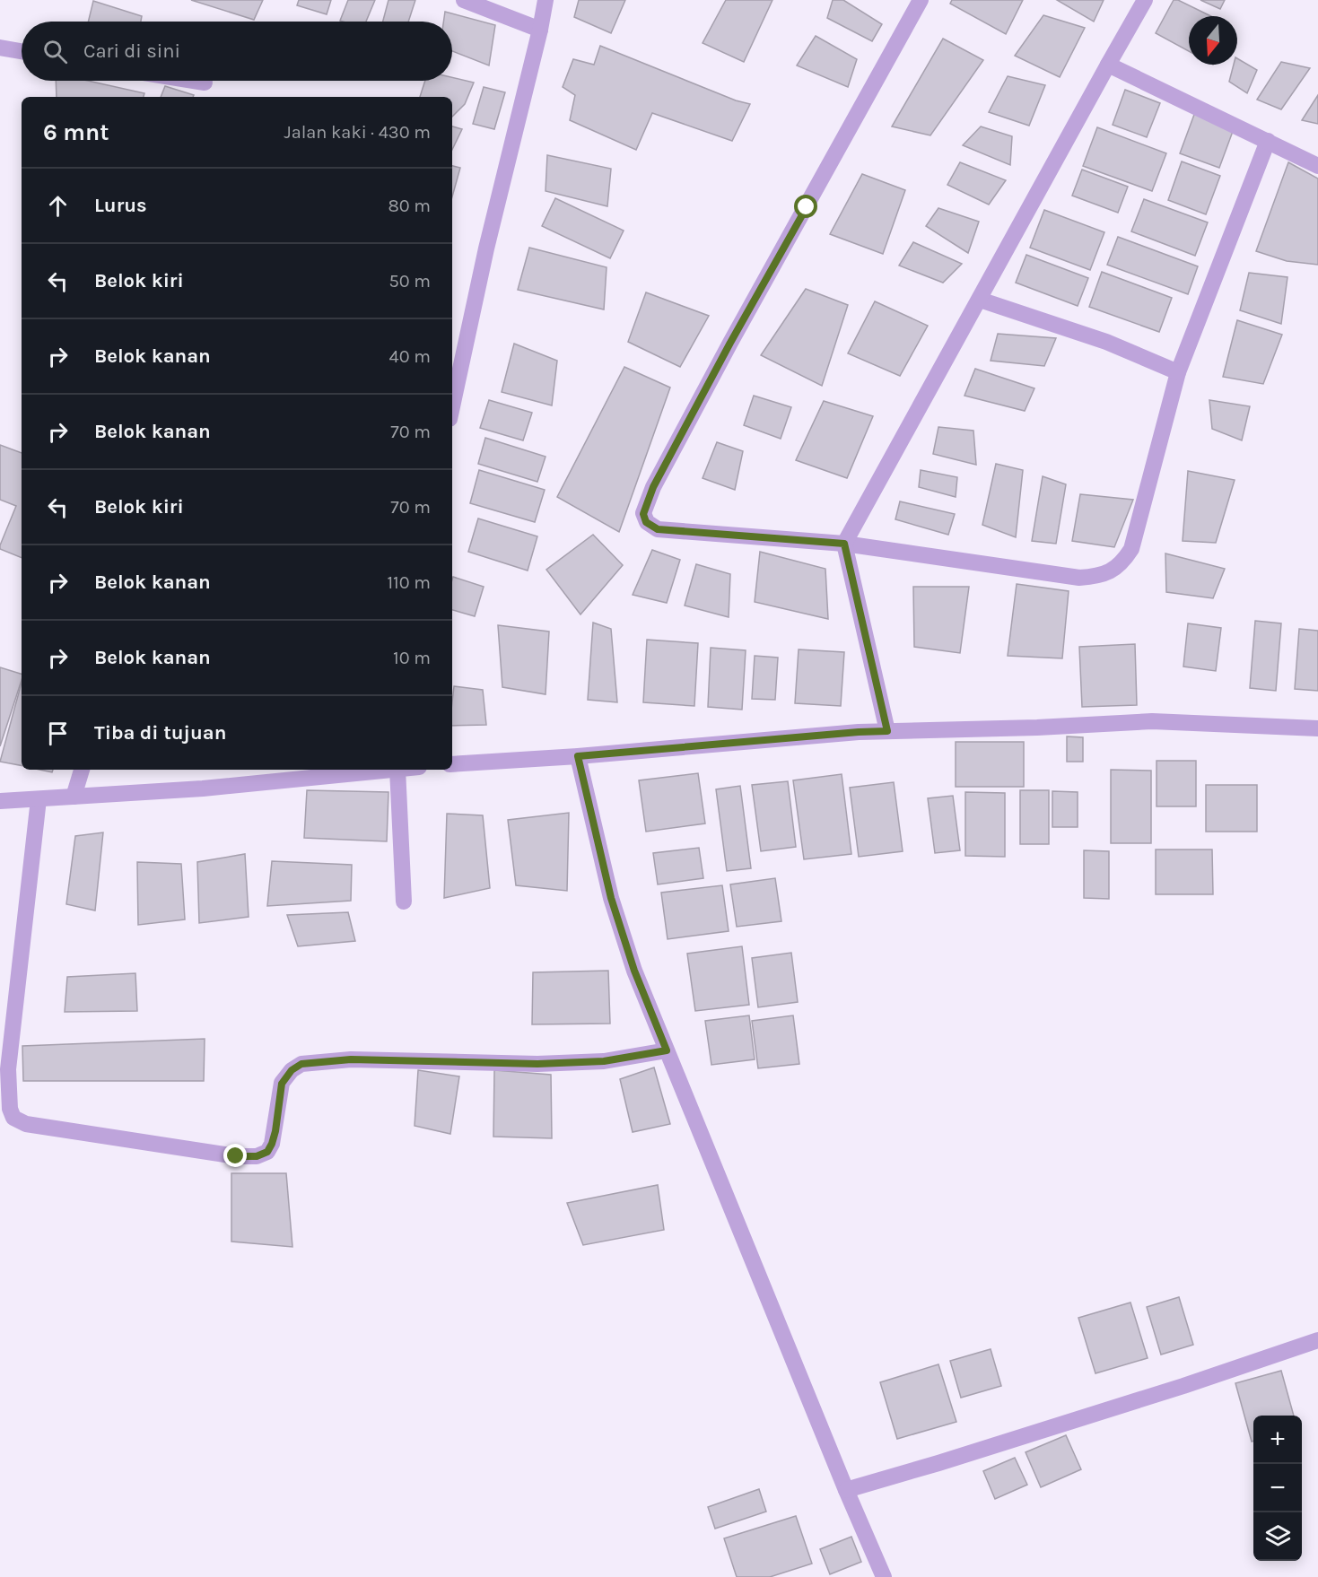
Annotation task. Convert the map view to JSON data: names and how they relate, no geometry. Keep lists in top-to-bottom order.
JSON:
{
  "north": "bottom",
  "page": {
    "search": "Cari di sini",
    "heading": ["6 mnt", "Jalan kaki · 430 m"],
    "list": [
      ["Lurus", "80 m"],
      ["Belok kiri", "50 m"],
      ["Belok kanan", "40 m"],
      ["Belok kanan", "70 m"],
      ["Belok kiri", "70 m"],
      ["Belok kanan", "110 m"],
      ["Belok kanan", "10 m"],
      "Tiba di tujuan"
    ],
    "map_buttons": ["+", "−"]
  }
}
